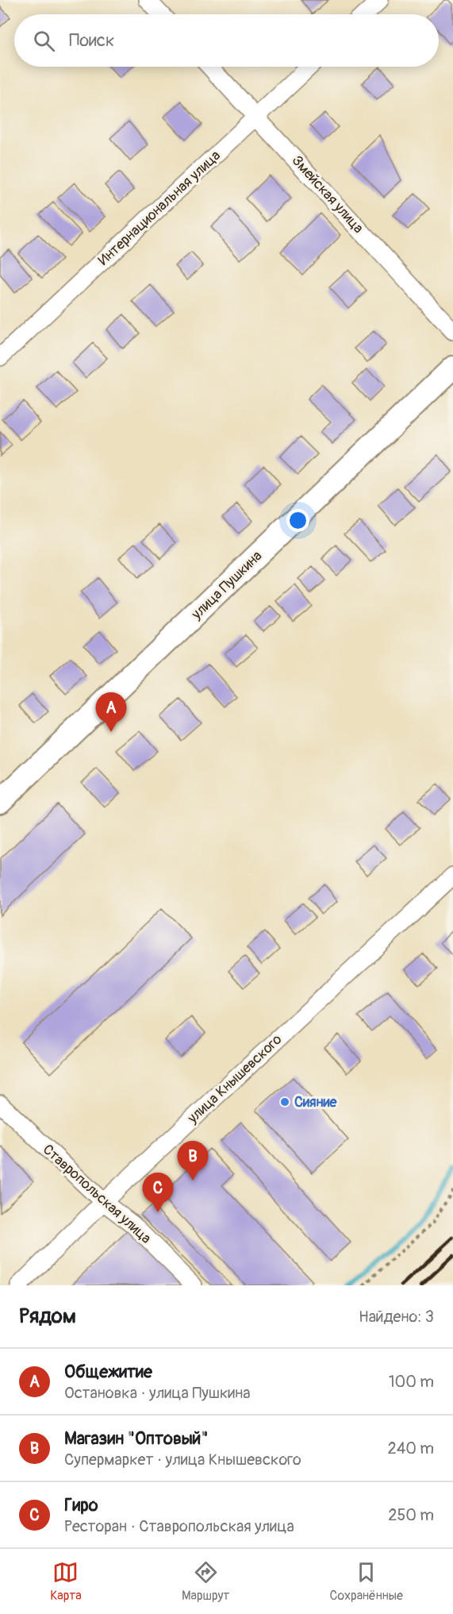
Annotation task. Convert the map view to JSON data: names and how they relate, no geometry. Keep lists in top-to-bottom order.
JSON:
{
  "streets": {
    "main road": ["улица Пушкина"],
    "street": [
      "Змейская улица",
      "Интернациональная улица",
      "улица Кнышевского",
      "Ставропольская улица"
    ]
  },
  "crossings": [
    ["Змейская улица", "Интернациональная улица"],
    ["улица Кнышевского", "Ставропольская улица"]
  ],
  "places": ["Сияние"],
  "page": {
    "search": "Поиск",
    "pins": ["A", "B", "C"],
    "heading": ["Рядом", "Найдено: 3"],
    "list": [
      {
        "mark": "A",
        "name": "Общежитие",
        "note": "Остановка · улица Пушкина",
        "value": "100 m"
      },
      {
        "mark": "B",
        "name": "Магазин \"Оптовый\"",
        "note": "Супермаркет · улица Кнышевского",
        "value": "240 m"
      },
      {
        "mark": "C",
        "name": "Гиро",
        "note": "Ресторан · Ставропольская улица",
        "value": "250 m"
      }
    ],
    "nav": ["Карта", "Маршрут", "Сохранённые"]
  }
}
